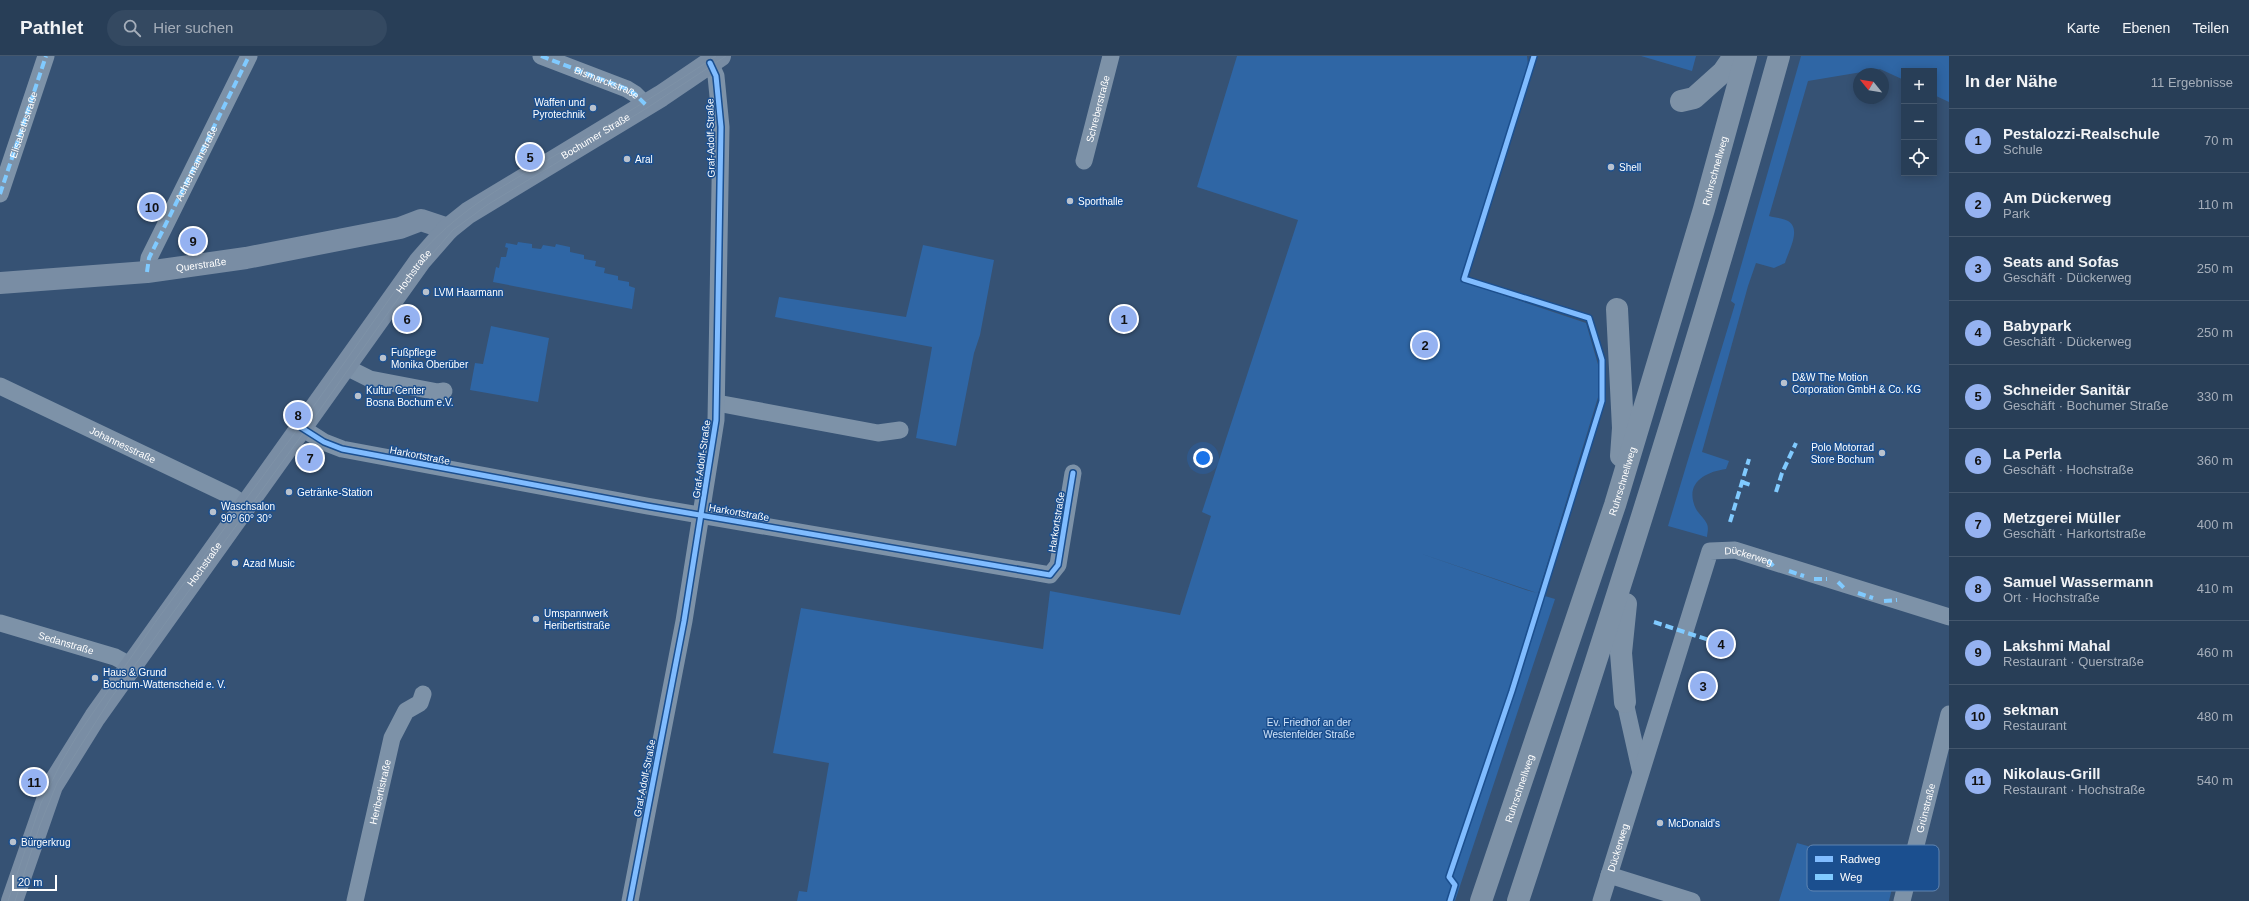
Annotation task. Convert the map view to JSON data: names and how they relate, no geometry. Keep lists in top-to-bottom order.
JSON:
{
  "streets": {
    "highway": ["Ruhrschnellweg"],
    "main road": ["Bochumer Straße", "Querstraße", "Hochstraße"],
    "street": [
      "Bismarckstraße",
      "Schreberstraße",
      "Elisabethstraße",
      "Graf-Adolf-Straße",
      "Achtermannstraße",
      "Johannesstraße",
      "Harkortstraße",
      "Dückerweg",
      "Sedanstraße",
      "Heribertistraße",
      "Grünstraße"
    ]
  },
  "crossings": [
    ["Bismarckstraße", "Bochumer Straße"],
    ["Bochumer Straße", "Graf-Adolf-Straße"],
    ["Bochumer Straße", "Querstraße"],
    ["Bochumer Straße", "Hochstraße"],
    ["Graf-Adolf-Straße", "Harkortstraße"],
    ["Achtermannstraße", "Querstraße"],
    ["Hochstraße", "Johannesstraße"],
    ["Hochstraße", "Harkortstraße"],
    ["Hochstraße", "Sedanstraße"]
  ],
  "parks": ["Ev. Friedhof an der Westenfelder Straße"],
  "places": [
    "Waffen und Pyrotechnik",
    "Aral",
    "Shell",
    "Sporthalle",
    "LVM Haarmann",
    "Fußpflege Monika Oberüber",
    "D&W The Motion Corporation GmbH & Co. KG",
    "Kultur Center Bosna Bochum e.V.",
    "Polo Motorrad Store Bochum",
    "Getränke-Station",
    "Waschsalon 90° 60° 30°",
    "Azad Music",
    "Umspannwerk Heribertistraße",
    "Haus & Grund Bochum-Wattenscheid e. V.",
    "McDonald's",
    "Bürgerkrug"
  ],
  "legend": ["Radweg", "Weg"],
  "scale_bar": "20 m",
  "north": "top left",
  "page": {
    "header": "Pathlet",
    "search": "Hier suchen",
    "nav": ["Karte", "Ebenen", "Teilen"],
    "heading": ["In der Nähe", "11 Ergebnisse"],
    "map_buttons": ["+", "−"],
    "list": [
      {
        "mark": "1",
        "name": "Pestalozzi-Realschule",
        "note": "Schule",
        "value": "70 m"
      },
      {
        "mark": "2",
        "name": "Am Dückerweg",
        "note": "Park",
        "value": "110 m"
      },
      {
        "mark": "3",
        "name": "Seats and Sofas",
        "note": "Geschäft · Dückerweg",
        "value": "250 m"
      },
      {
        "mark": "4",
        "name": "Babypark",
        "note": "Geschäft · Dückerweg",
        "value": "250 m"
      },
      {
        "mark": "5",
        "name": "Schneider Sanitär",
        "note": "Geschäft · Bochumer Straße",
        "value": "330 m"
      },
      {
        "mark": "6",
        "name": "La Perla",
        "note": "Geschäft · Hochstraße",
        "value": "360 m"
      },
      {
        "mark": "7",
        "name": "Metzgerei Müller",
        "note": "Geschäft · Harkortstraße",
        "value": "400 m"
      },
      {
        "mark": "8",
        "name": "Samuel Wassermann",
        "note": "Ort · Hochstraße",
        "value": "410 m"
      },
      {
        "mark": "9",
        "name": "Lakshmi Mahal",
        "note": "Restaurant · Querstraße",
        "value": "460 m"
      },
      {
        "mark": "10",
        "name": "sekman",
        "note": "Restaurant",
        "value": "480 m"
      },
      {
        "mark": "11",
        "name": "Nikolaus-Grill",
        "note": "Restaurant · Hochstraße",
        "value": "540 m"
      }
    ],
    "pins": [
      "5",
      "10",
      "9",
      "1",
      "6",
      "2",
      "8",
      "7",
      "4",
      "3",
      "11"
    ],
    "scale": "20 m"
  }
}
